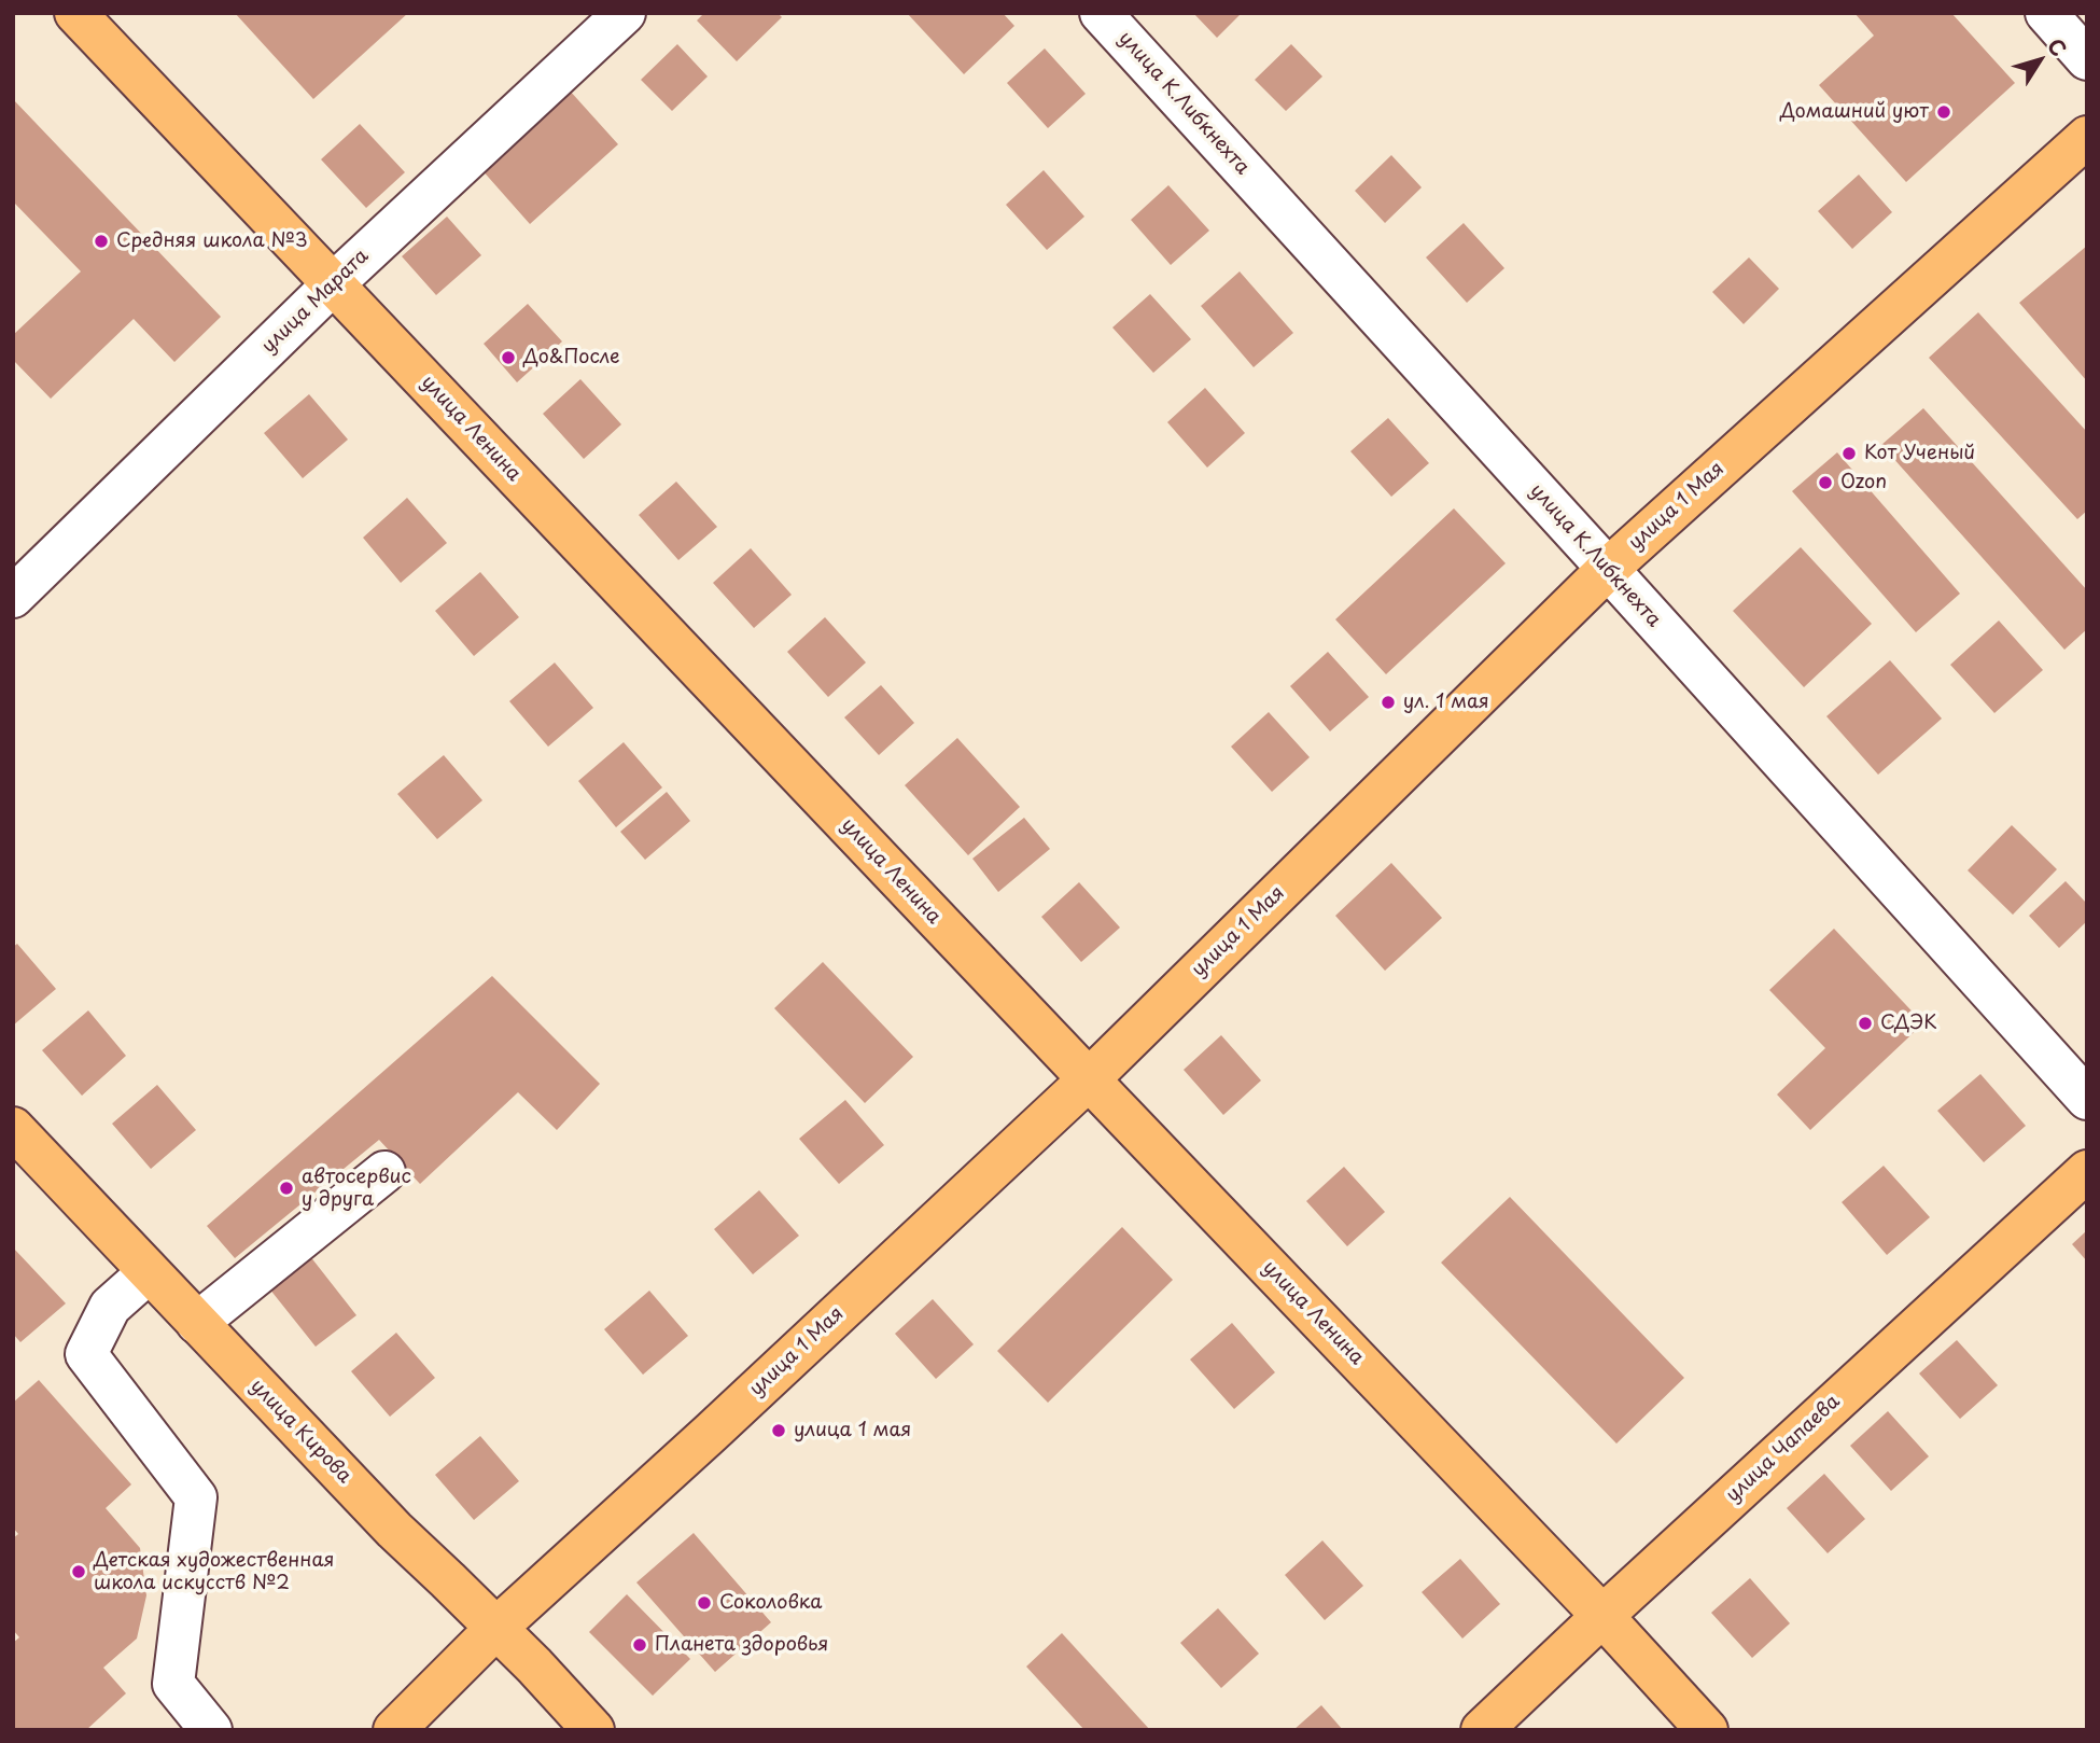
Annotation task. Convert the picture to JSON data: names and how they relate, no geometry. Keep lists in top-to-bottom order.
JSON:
{
  "streets": {
    "main road": [
      "улица Ленина",
      "улица 1 Мая",
      "улица Кирова",
      "улица Чапаева"
    ],
    "street": ["улица К.Либкнехта", "улица Марата"]
  },
  "crossings": [
    ["улица К.Либкнехта", "улица 1 Мая"],
    ["улица Марата", "улица Ленина"],
    ["улица Ленина", "улица 1 Мая"],
    ["улица Ленина", "улица Чапаева"],
    ["улица 1 Мая", "улица Кирова"]
  ],
  "places": [
    "Домашний уют",
    "Средняя школа №3",
    "До&После",
    "Кот Ученый",
    "Ozon",
    "ул. 1 мая",
    "СДЭК",
    "автосервис у друга",
    "улица 1 мая",
    "Детская художественная школа искусств №2",
    "Соколовка",
    "Планета здоровья"
  ],
  "north": "top right"
}
